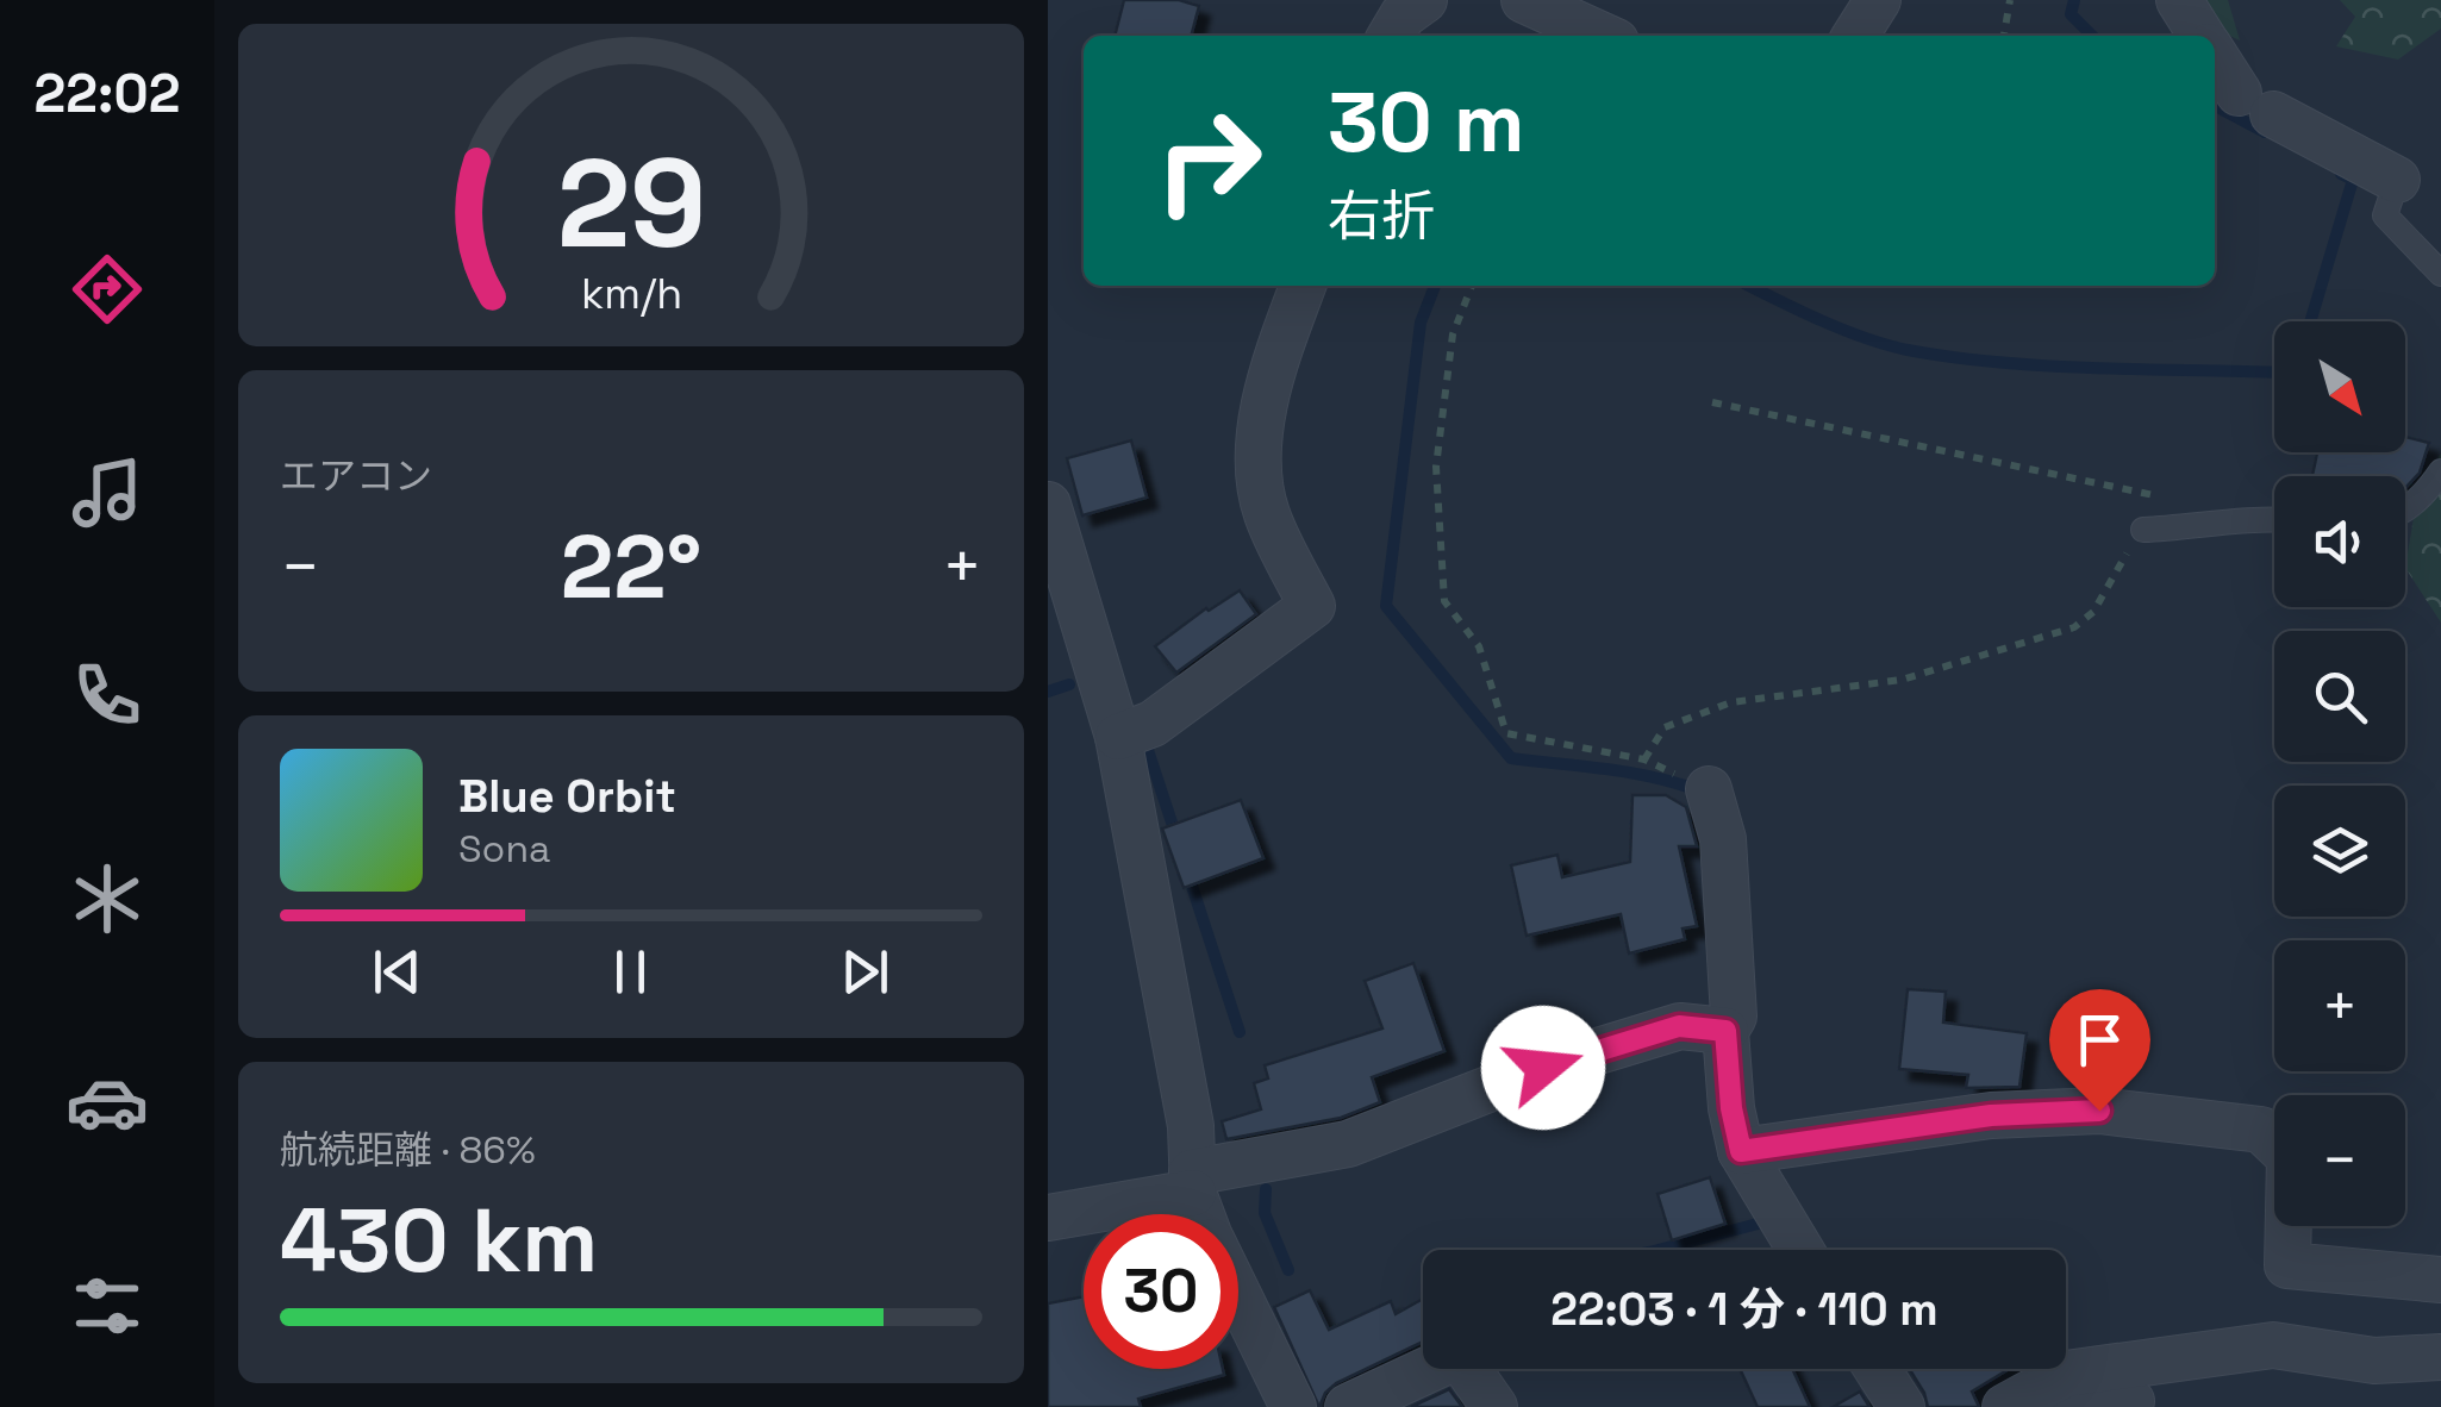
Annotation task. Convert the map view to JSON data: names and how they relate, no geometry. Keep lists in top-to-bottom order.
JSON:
{
  "north": "bottom right",
  "page": {
    "tabs": "22:02",
    "turn": ["30 m", "右折"],
    "map_buttons": ["+", "−"],
    "tile": [
      "エアコン",
      ["航続距離 · 86%", "430 km"]
    ],
    "heat": ["−", "22°", "+"],
    "song": ["Blue Orbit", "Sona"],
    "limit": "30",
    "trip": "22:03 · 1 分 · 110 m",
    "gauge": ["29", "km/h"]
  }
}
